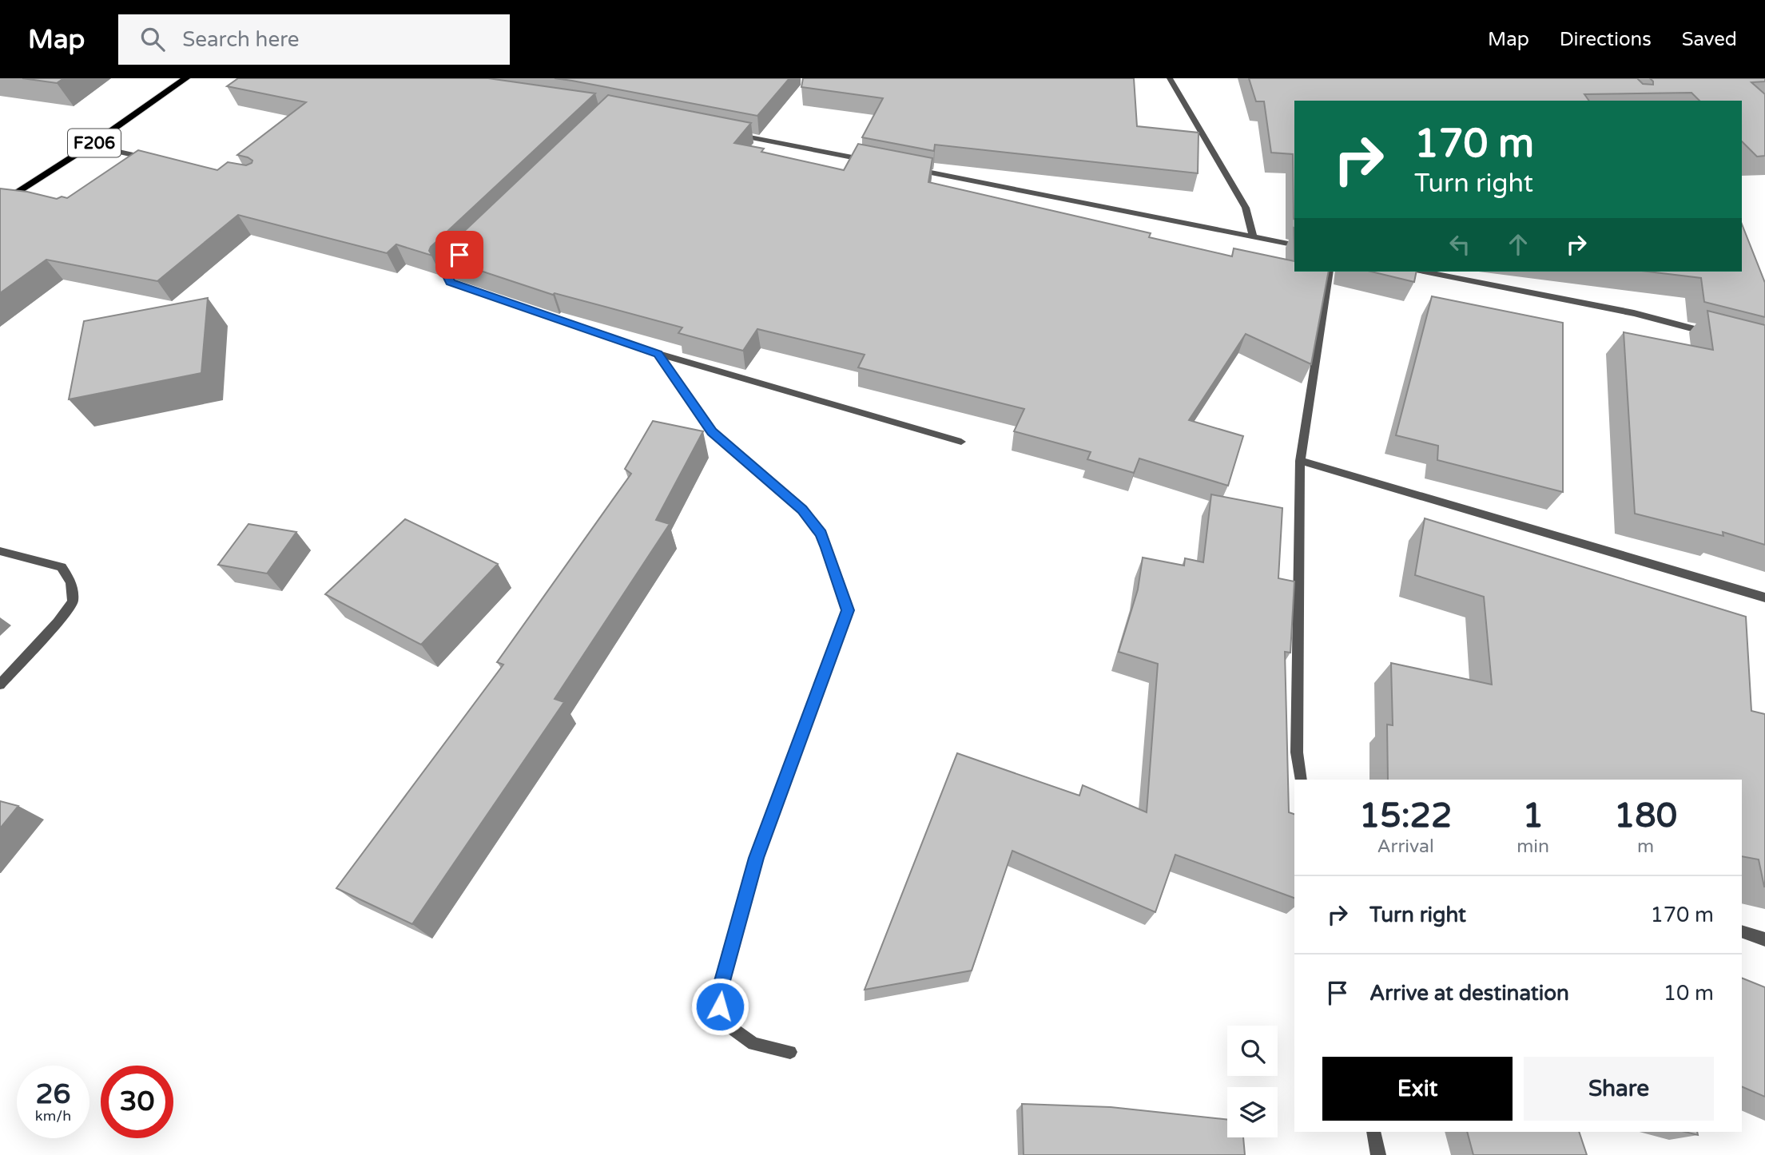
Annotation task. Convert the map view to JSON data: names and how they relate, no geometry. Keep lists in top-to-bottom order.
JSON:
{
  "streets": {
    "main road": ["F206"]
  },
  "page": {
    "header": "Map",
    "search": "Search here",
    "nav": ["Map", "Directions", "Saved"],
    "turn": ["170 m", "Turn right"],
    "eta": [
      "15:22",
      "Arrival",
      "1",
      "min",
      "180",
      "m"
    ],
    "list": [
      {
        "name": "Turn right",
        "value": "170 m"
      },
      {
        "name": "Arrive at destination",
        "value": "10 m"
      }
    ],
    "buttons": ["Exit", "Share"],
    "speed": "26 km/h",
    "limit": "30"
  }
}
